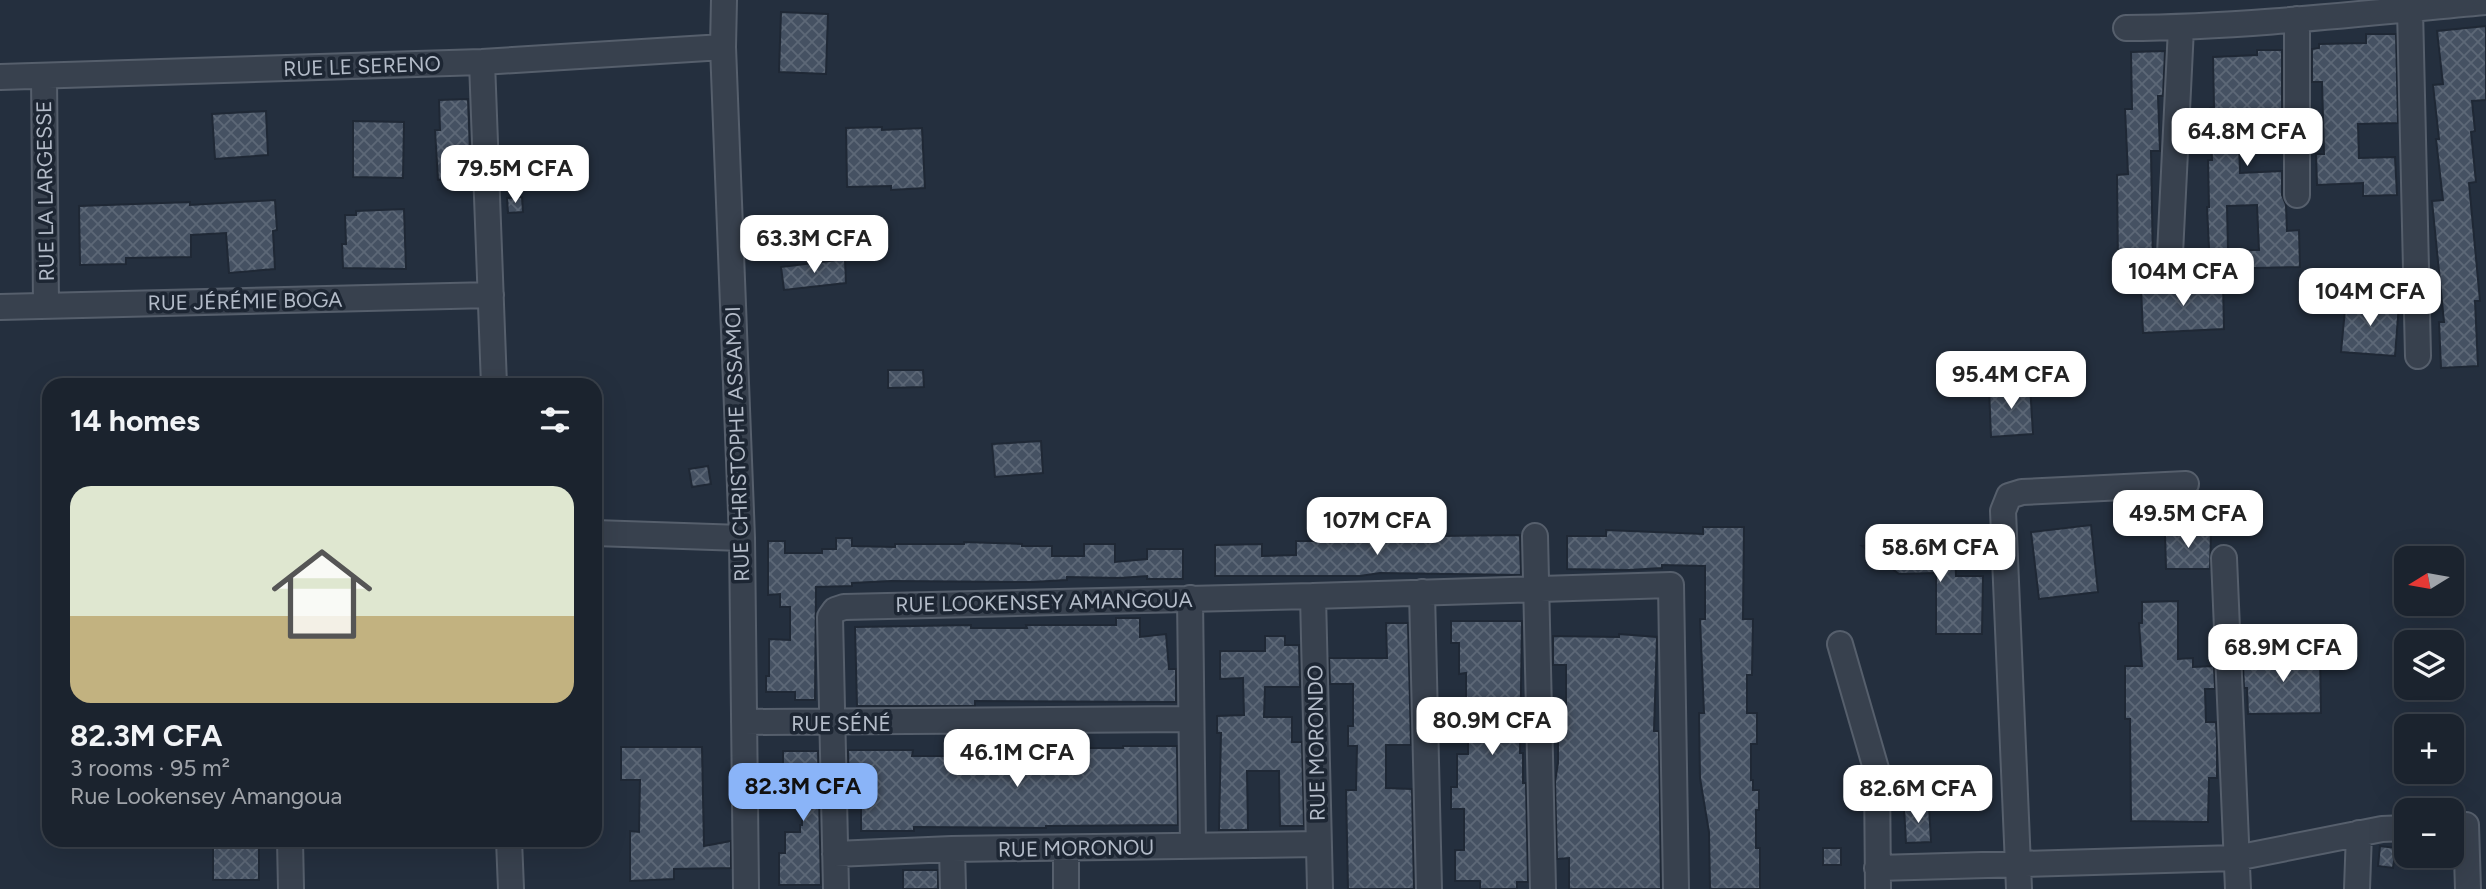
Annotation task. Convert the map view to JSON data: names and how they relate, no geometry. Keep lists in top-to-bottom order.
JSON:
{
  "streets": {
    "street": [
      "RUE LE SERENO",
      "RUE LA LARGESSE",
      "RUE JÉRÉMIE BOGA",
      "RUE CHRISTOPHE ASSAMOI",
      "RUE LOOKENSEY AMANGOUA",
      "RUE SÉNÉ",
      "RUE MORONDO",
      "RUE MORONOU"
    ]
  },
  "crossings": [
    ["RUE LE SERENO", "RUE LA LARGESSE"],
    ["RUE LE SERENO", "RUE CHRISTOPHE ASSAMOI"],
    ["RUE LA LARGESSE", "RUE JÉRÉMIE BOGA"],
    ["RUE CHRISTOPHE ASSAMOI", "RUE SÉNÉ"],
    ["RUE LOOKENSEY AMANGOUA", "RUE SÉNÉ"],
    ["RUE LOOKENSEY AMANGOUA", "RUE MORONDO"],
    ["RUE LOOKENSEY AMANGOUA", "RUE MORONOU"],
    ["RUE MORONDO", "RUE MORONOU"]
  ],
  "north": "left",
  "page": {
    "price": [
      "64.8M CFA",
      "79.5M CFA",
      "63.3M CFA",
      "104M CFA",
      "104M CFA",
      "95.4M CFA",
      "49.5M CFA",
      "107M CFA",
      "58.6M CFA",
      "68.9M CFA",
      "80.9M CFA",
      "46.1M CFA",
      "82.3M CFA",
      "82.6M CFA"
    ],
    "heading": "14 homes",
    "list": [
      {
        "name": "82.3M CFA",
        "note": "3 rooms · 95 m² · Rue Lookensey Amangoua"
      }
    ],
    "map_buttons": ["+", "−"]
  }
}
